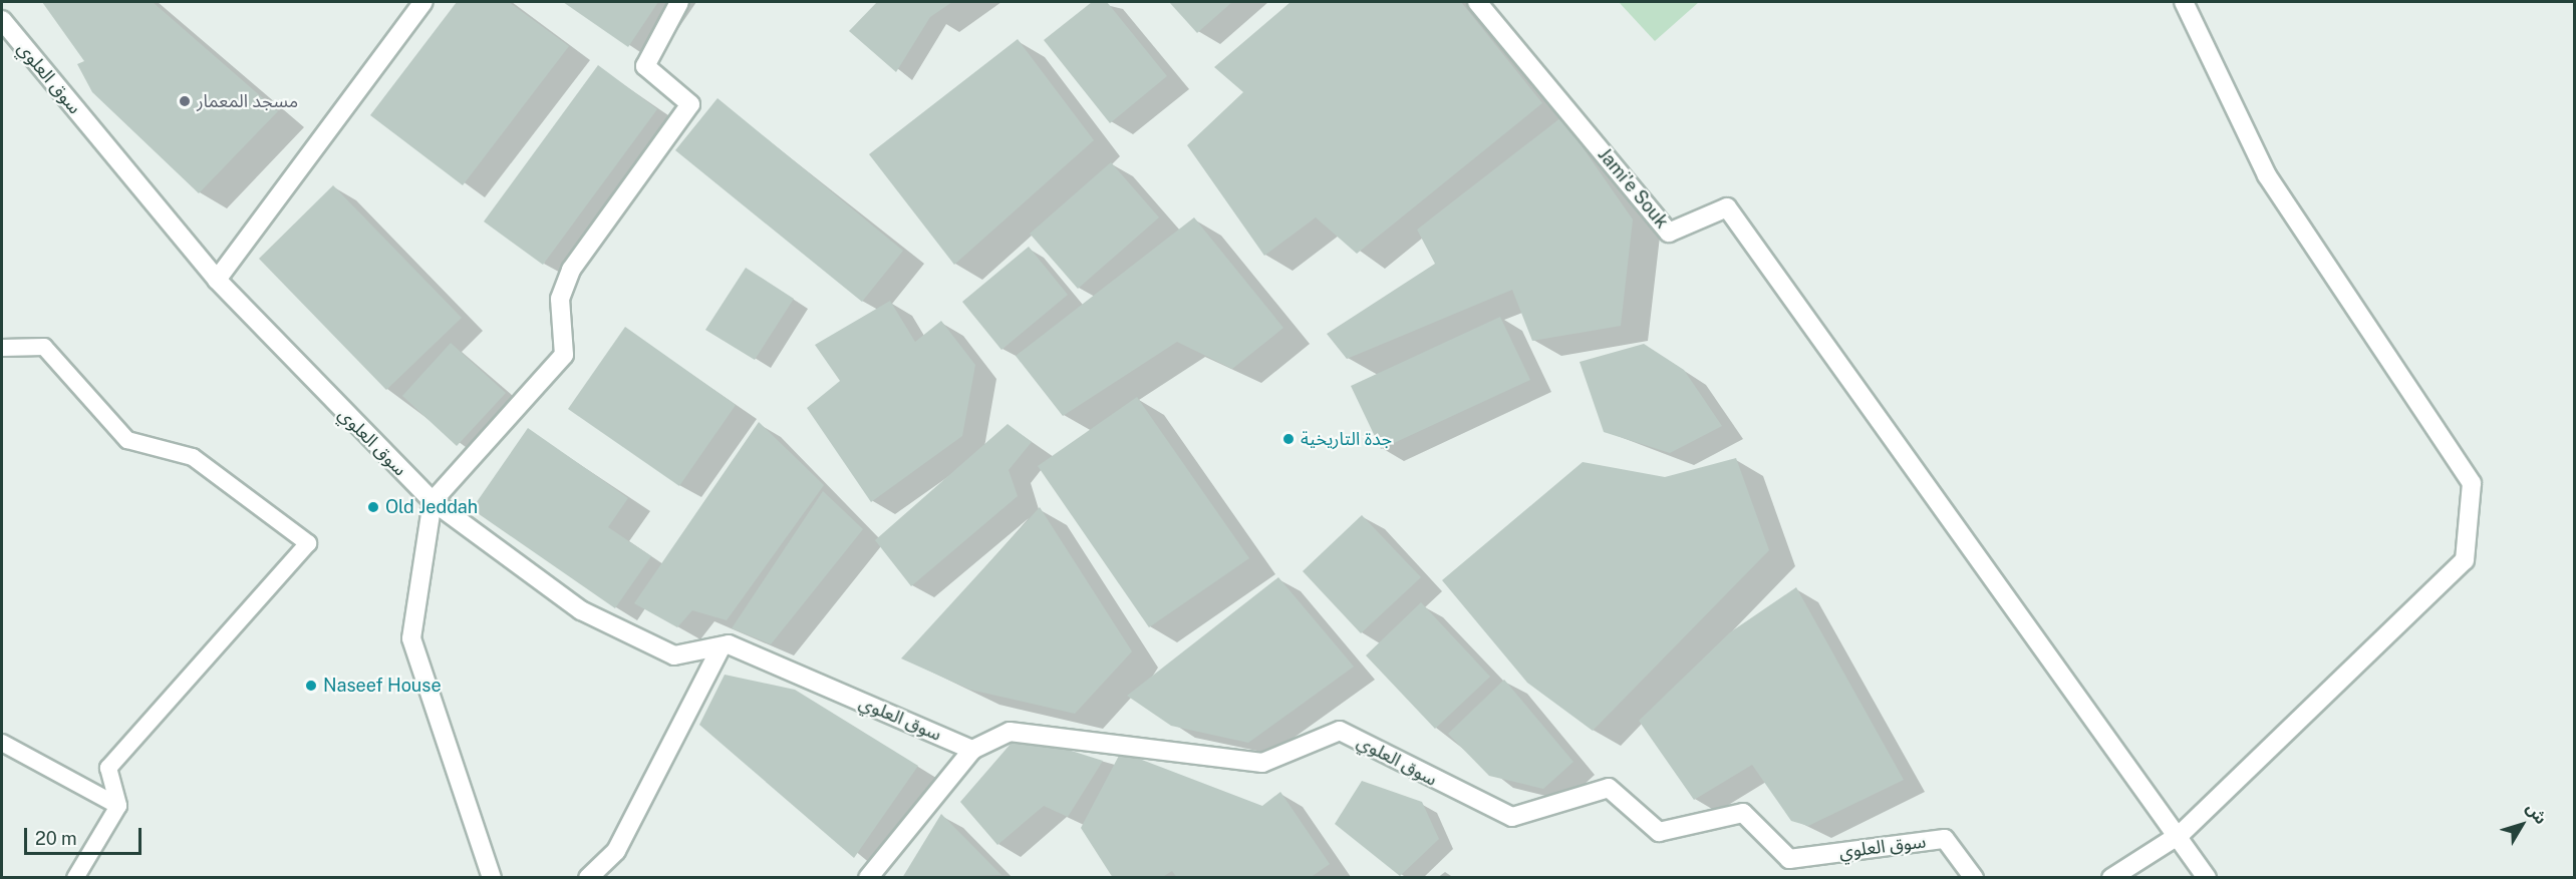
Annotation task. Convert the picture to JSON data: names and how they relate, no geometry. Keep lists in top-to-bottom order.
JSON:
{
  "streets": {
    "street": ["سوق العلوي", "Jami'e Souk"]
  },
  "places": [
    "مسجد المعمار",
    "جدة التاريخية",
    "Old Jeddah",
    "Naseef House"
  ],
  "scale_bar": "20 m",
  "north": "top right"
}
